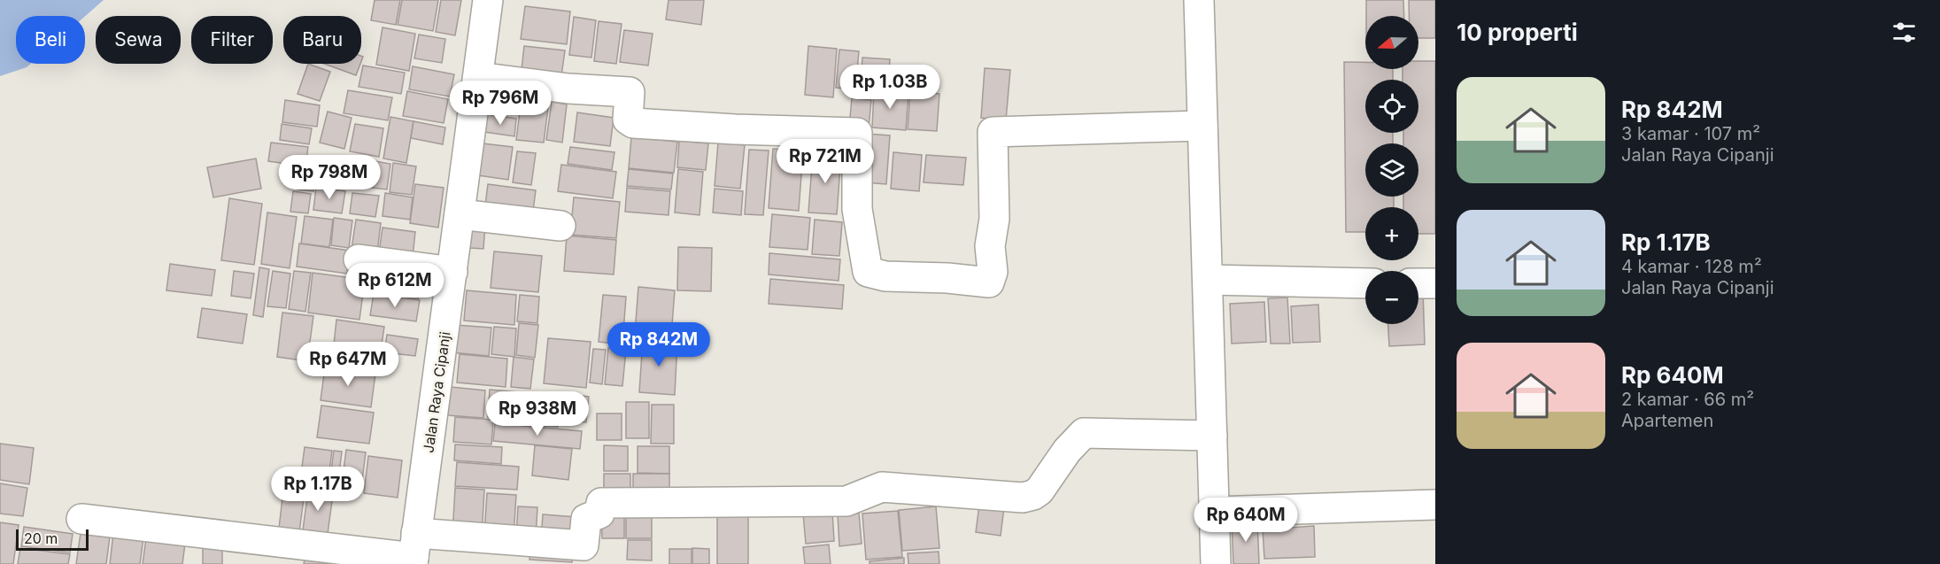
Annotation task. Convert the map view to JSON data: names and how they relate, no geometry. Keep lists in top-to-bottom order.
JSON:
{
  "streets": {
    "street": ["Jalan Raya Cipanji"]
  },
  "scale_bar": "20 m",
  "north": "left",
  "page": {
    "heading": "10 properti",
    "map_buttons": ["+", "−"],
    "chip": [
      "Beli",
      "Sewa",
      "Filter",
      "Baru"
    ],
    "list": [
      {
        "name": "Rp 842M",
        "note": "3 kamar · 107 m² · Jalan Raya Cipanji"
      },
      {
        "name": "Rp 1.17B",
        "note": "4 kamar · 128 m² · Jalan Raya Cipanji"
      },
      {
        "name": "Rp 640M",
        "note": "2 kamar · 66 m² · Apartemen"
      }
    ],
    "price": [
      "Rp 1.03B",
      "Rp 796M",
      "Rp 721M",
      "Rp 798M",
      "Rp 612M",
      "Rp 842M",
      "Rp 647M",
      "Rp 938M",
      "Rp 1.17B",
      "Rp 640M"
    ],
    "scale": "20 m"
  }
}
